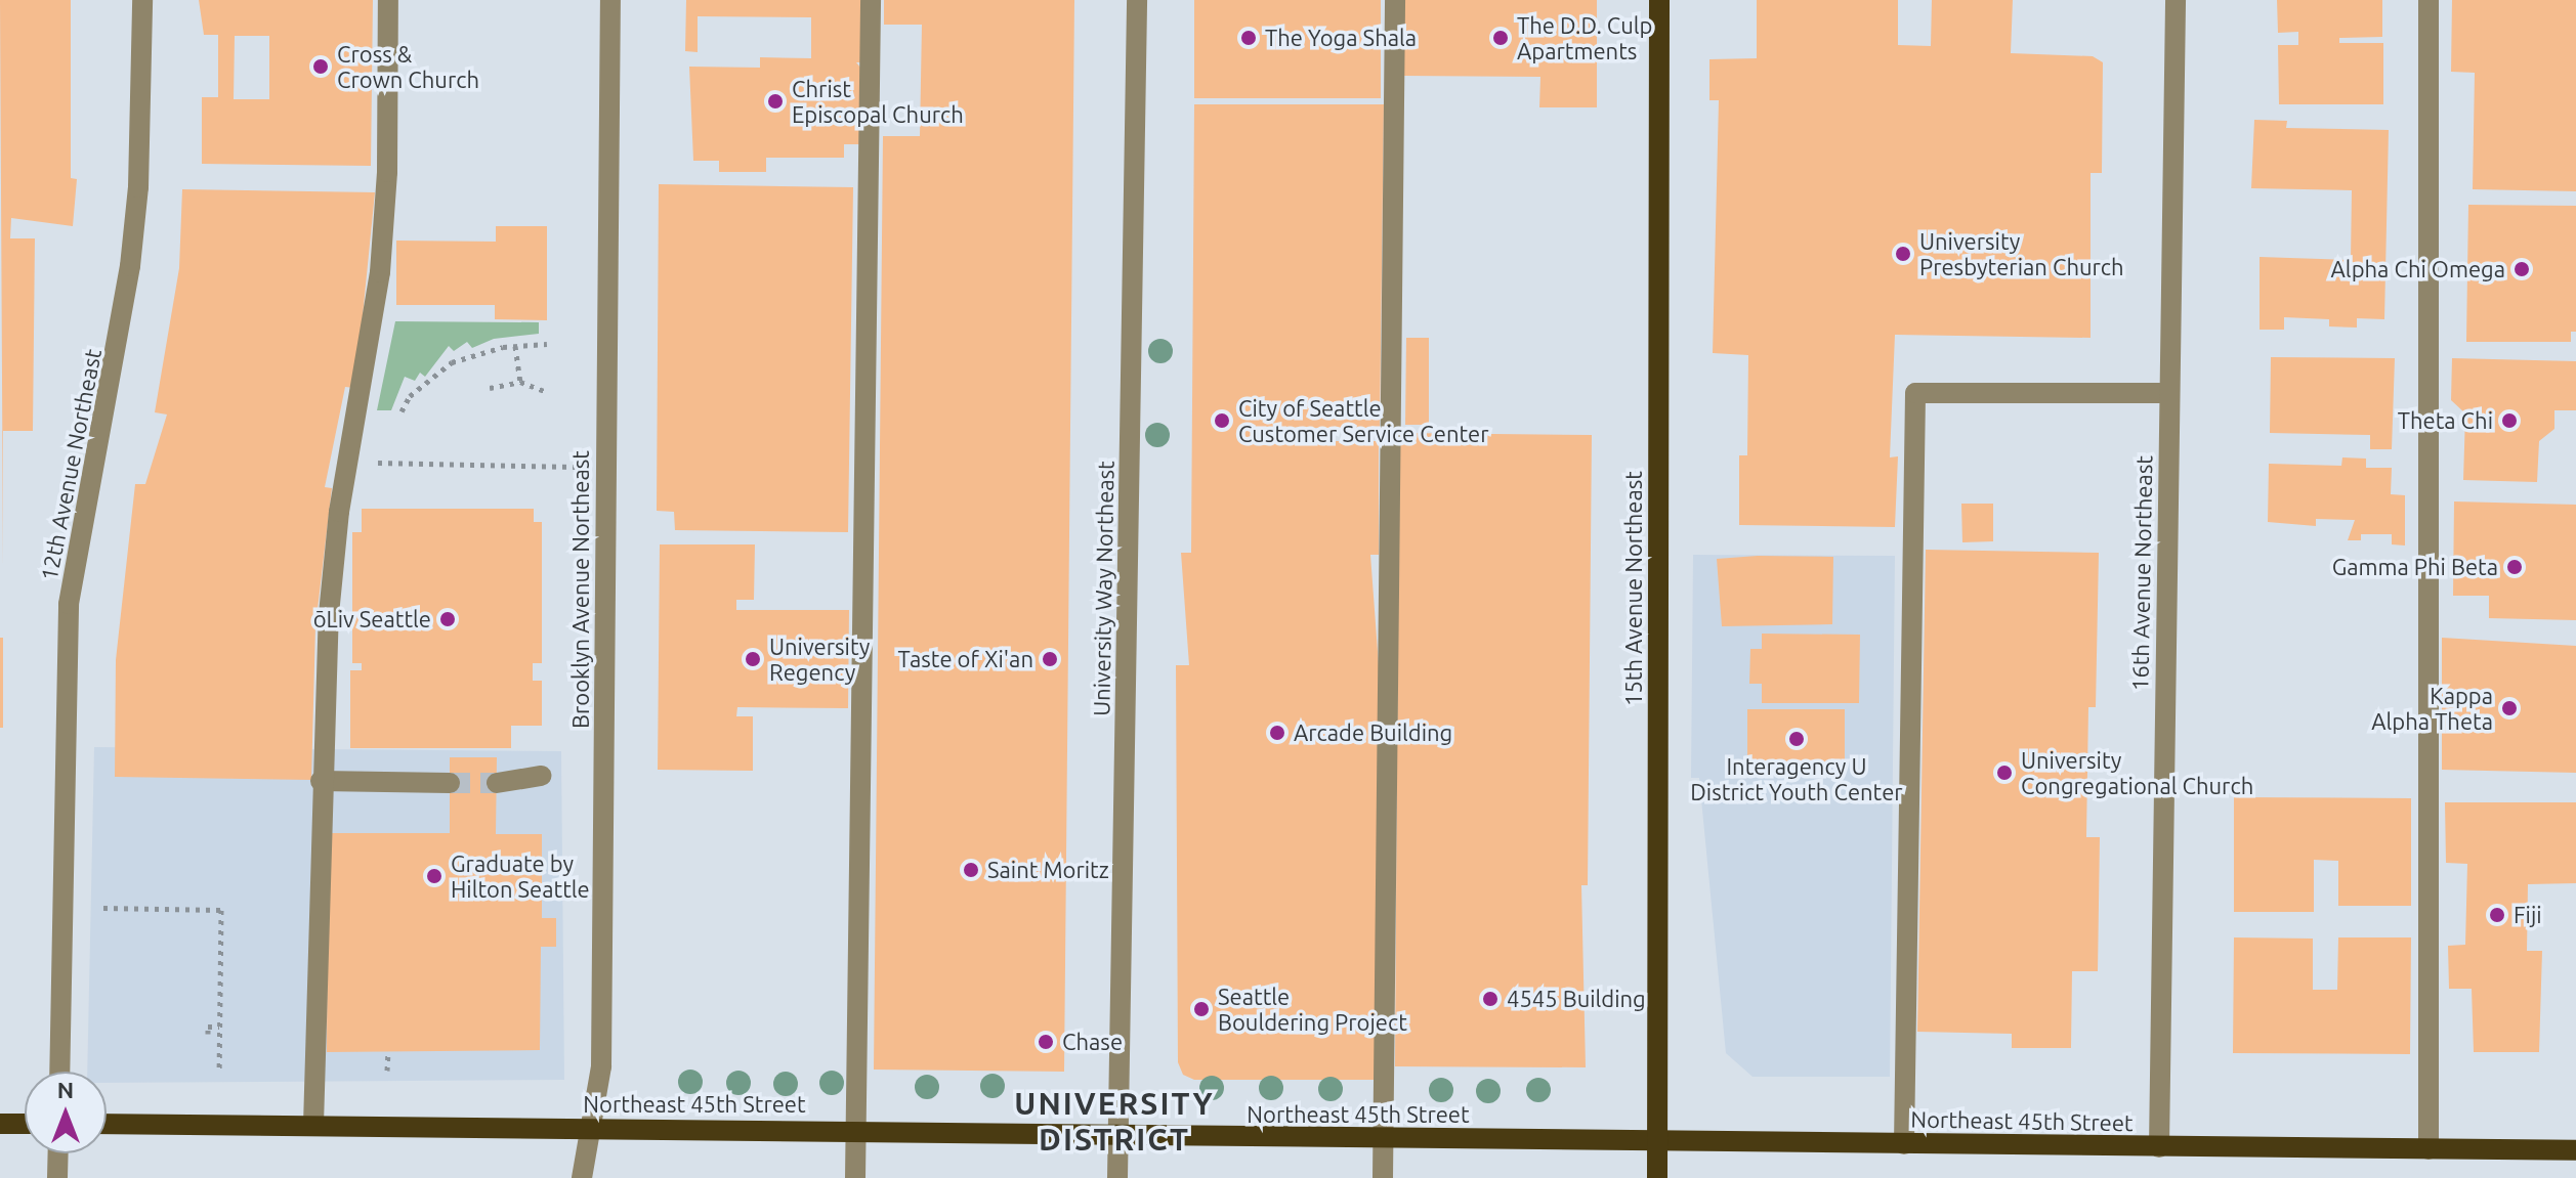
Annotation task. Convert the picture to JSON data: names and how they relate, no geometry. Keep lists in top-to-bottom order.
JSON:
{
  "streets": {
    "main road": ["15th Avenue Northeast", "Northeast 45th Street"],
    "street": [
      "12th Avenue Northeast",
      "16th Avenue Northeast",
      "University Way Northeast",
      "Brooklyn Avenue Northeast"
    ]
  },
  "crossings": [
    ["16th Avenue Northeast", "Northeast 45th Street"],
    ["University Way Northeast", "Northeast 45th Street"],
    ["15th Avenue Northeast", "Northeast 45th Street"],
    ["Brooklyn Avenue Northeast", "Northeast 45th Street"]
  ],
  "districts": ["UNIVERSITY DISTRICT"],
  "places": [
    "The Yoga Shala",
    "The D.D. Culp Apartments",
    "Cross & Crown Church",
    "Christ Episcopal Church",
    "University Presbyterian Church",
    "Alpha Chi Omega",
    "City of Seattle Customer Service Center",
    "Theta Chi",
    "Gamma Phi Beta",
    "ōLiv Seattle",
    "University Regency",
    "Taste of Xi'an",
    "Kappa Alpha Theta",
    "Arcade Building",
    "Interagency U District Youth Center",
    "University Congregational Church",
    "Saint Moritz",
    "Graduate by Hilton Seattle",
    "Fiji",
    "4545 Building",
    "Seattle Bouldering Project",
    "Chase"
  ],
  "north": "top"
}
